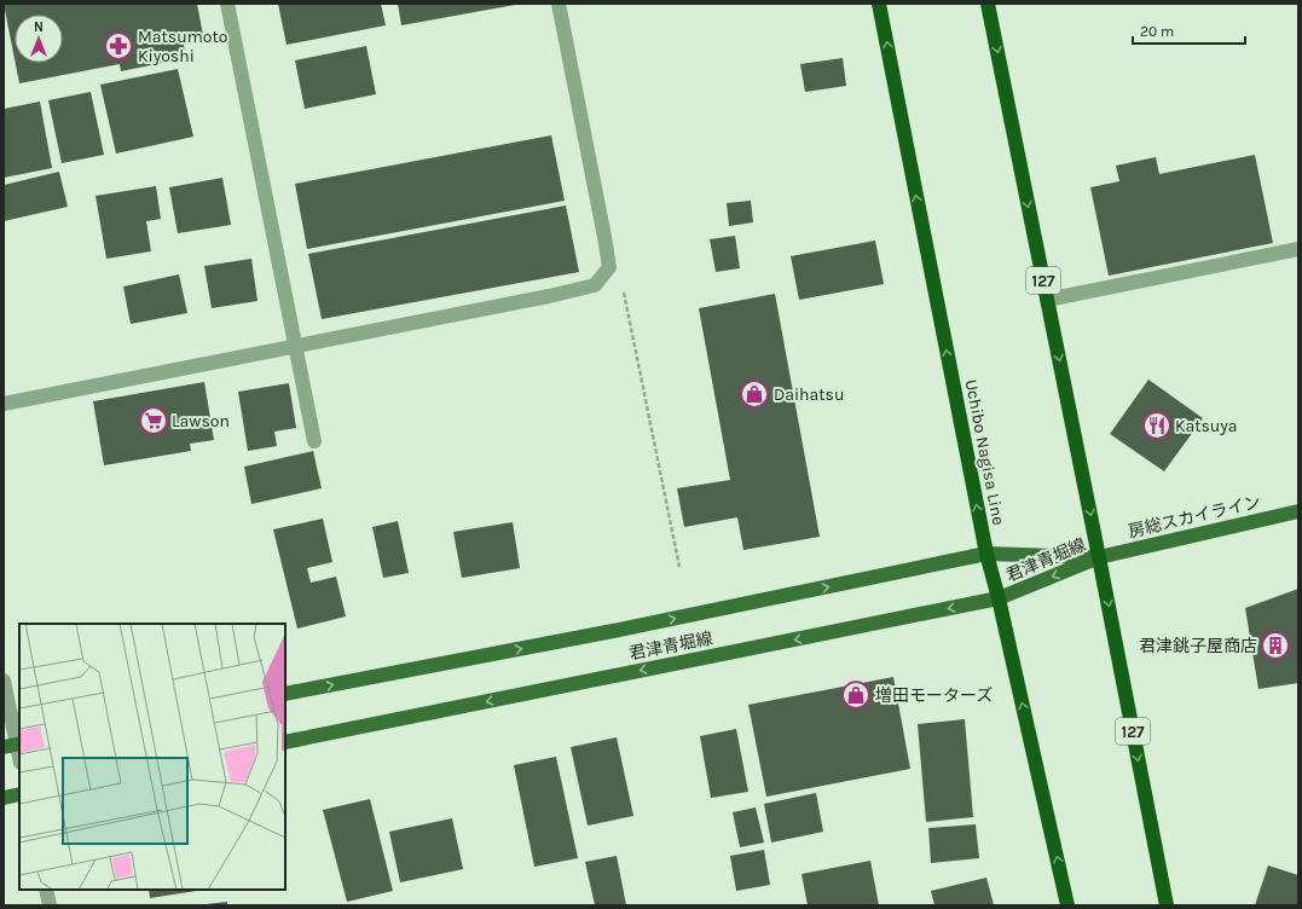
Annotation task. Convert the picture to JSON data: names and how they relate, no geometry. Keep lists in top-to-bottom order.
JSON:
{
  "streets": {
    "highway": ["127", "Uchibo Nagisa Line"],
    "main road": ["房総スカイライン", "君津青堀線"]
  },
  "crossings": [
    ["127", "房総スカイライン"],
    ["127", "君津青堀線"],
    ["Uchibo Nagisa Line", "君津青堀線"],
    ["房総スカイライン", "君津青堀線"]
  ],
  "places": {
    "pharmacy": ["Matsumoto Kiyoshi"],
    "shop": ["Daihatsu", "増田モーターズ"],
    "supermarket": ["Lawson"],
    "restaurant": ["Katsuya"],
    "building": ["君津銚子屋商店"]
  },
  "scale_bar": "20 m",
  "north": "top"
}
